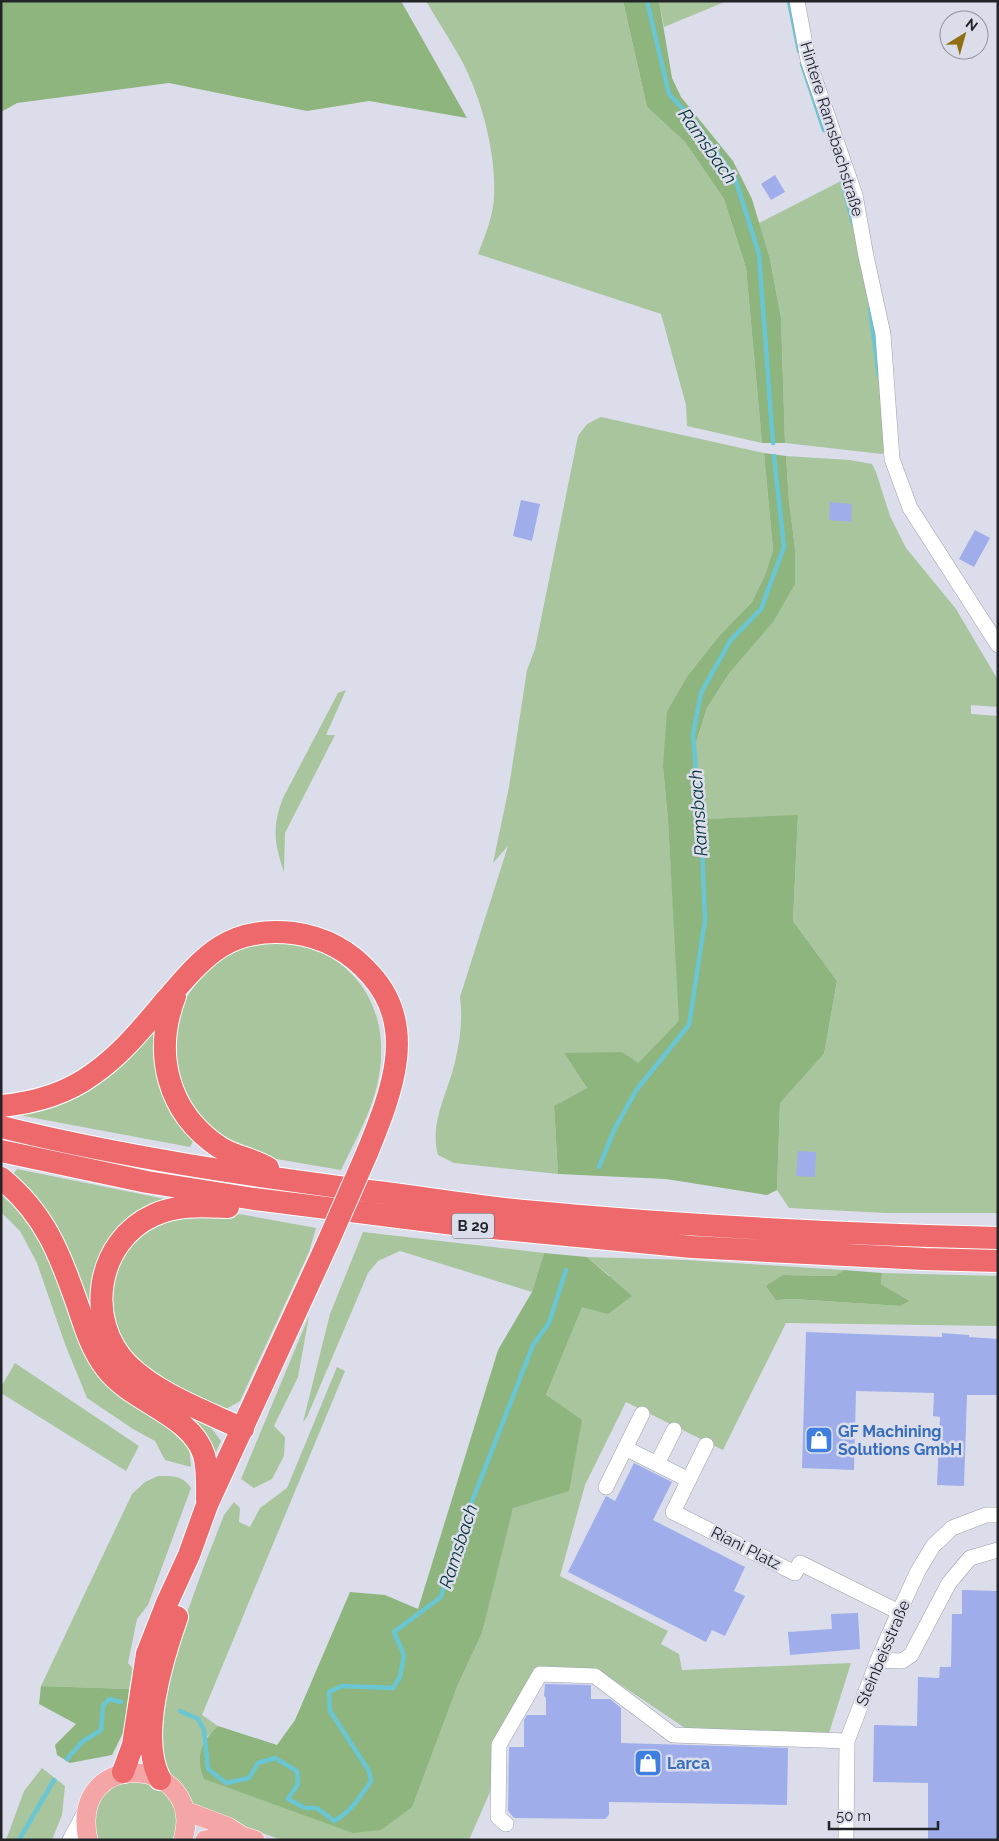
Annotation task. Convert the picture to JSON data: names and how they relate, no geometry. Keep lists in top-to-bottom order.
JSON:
{
  "streets": {
    "highway": ["B 29"],
    "street": ["Hintere Ramsbachstraße", "Riani Platz", "Steinbeisstraße"]
  },
  "crossings": [
    ["Riani Platz", "Steinbeisstraße"]
  ],
  "water": ["Ramsbach"],
  "places": {
    "shop": ["GF Machining Solutions GmbH", "Larca"]
  },
  "scale_bar": "50 m",
  "north": "top right"
}
